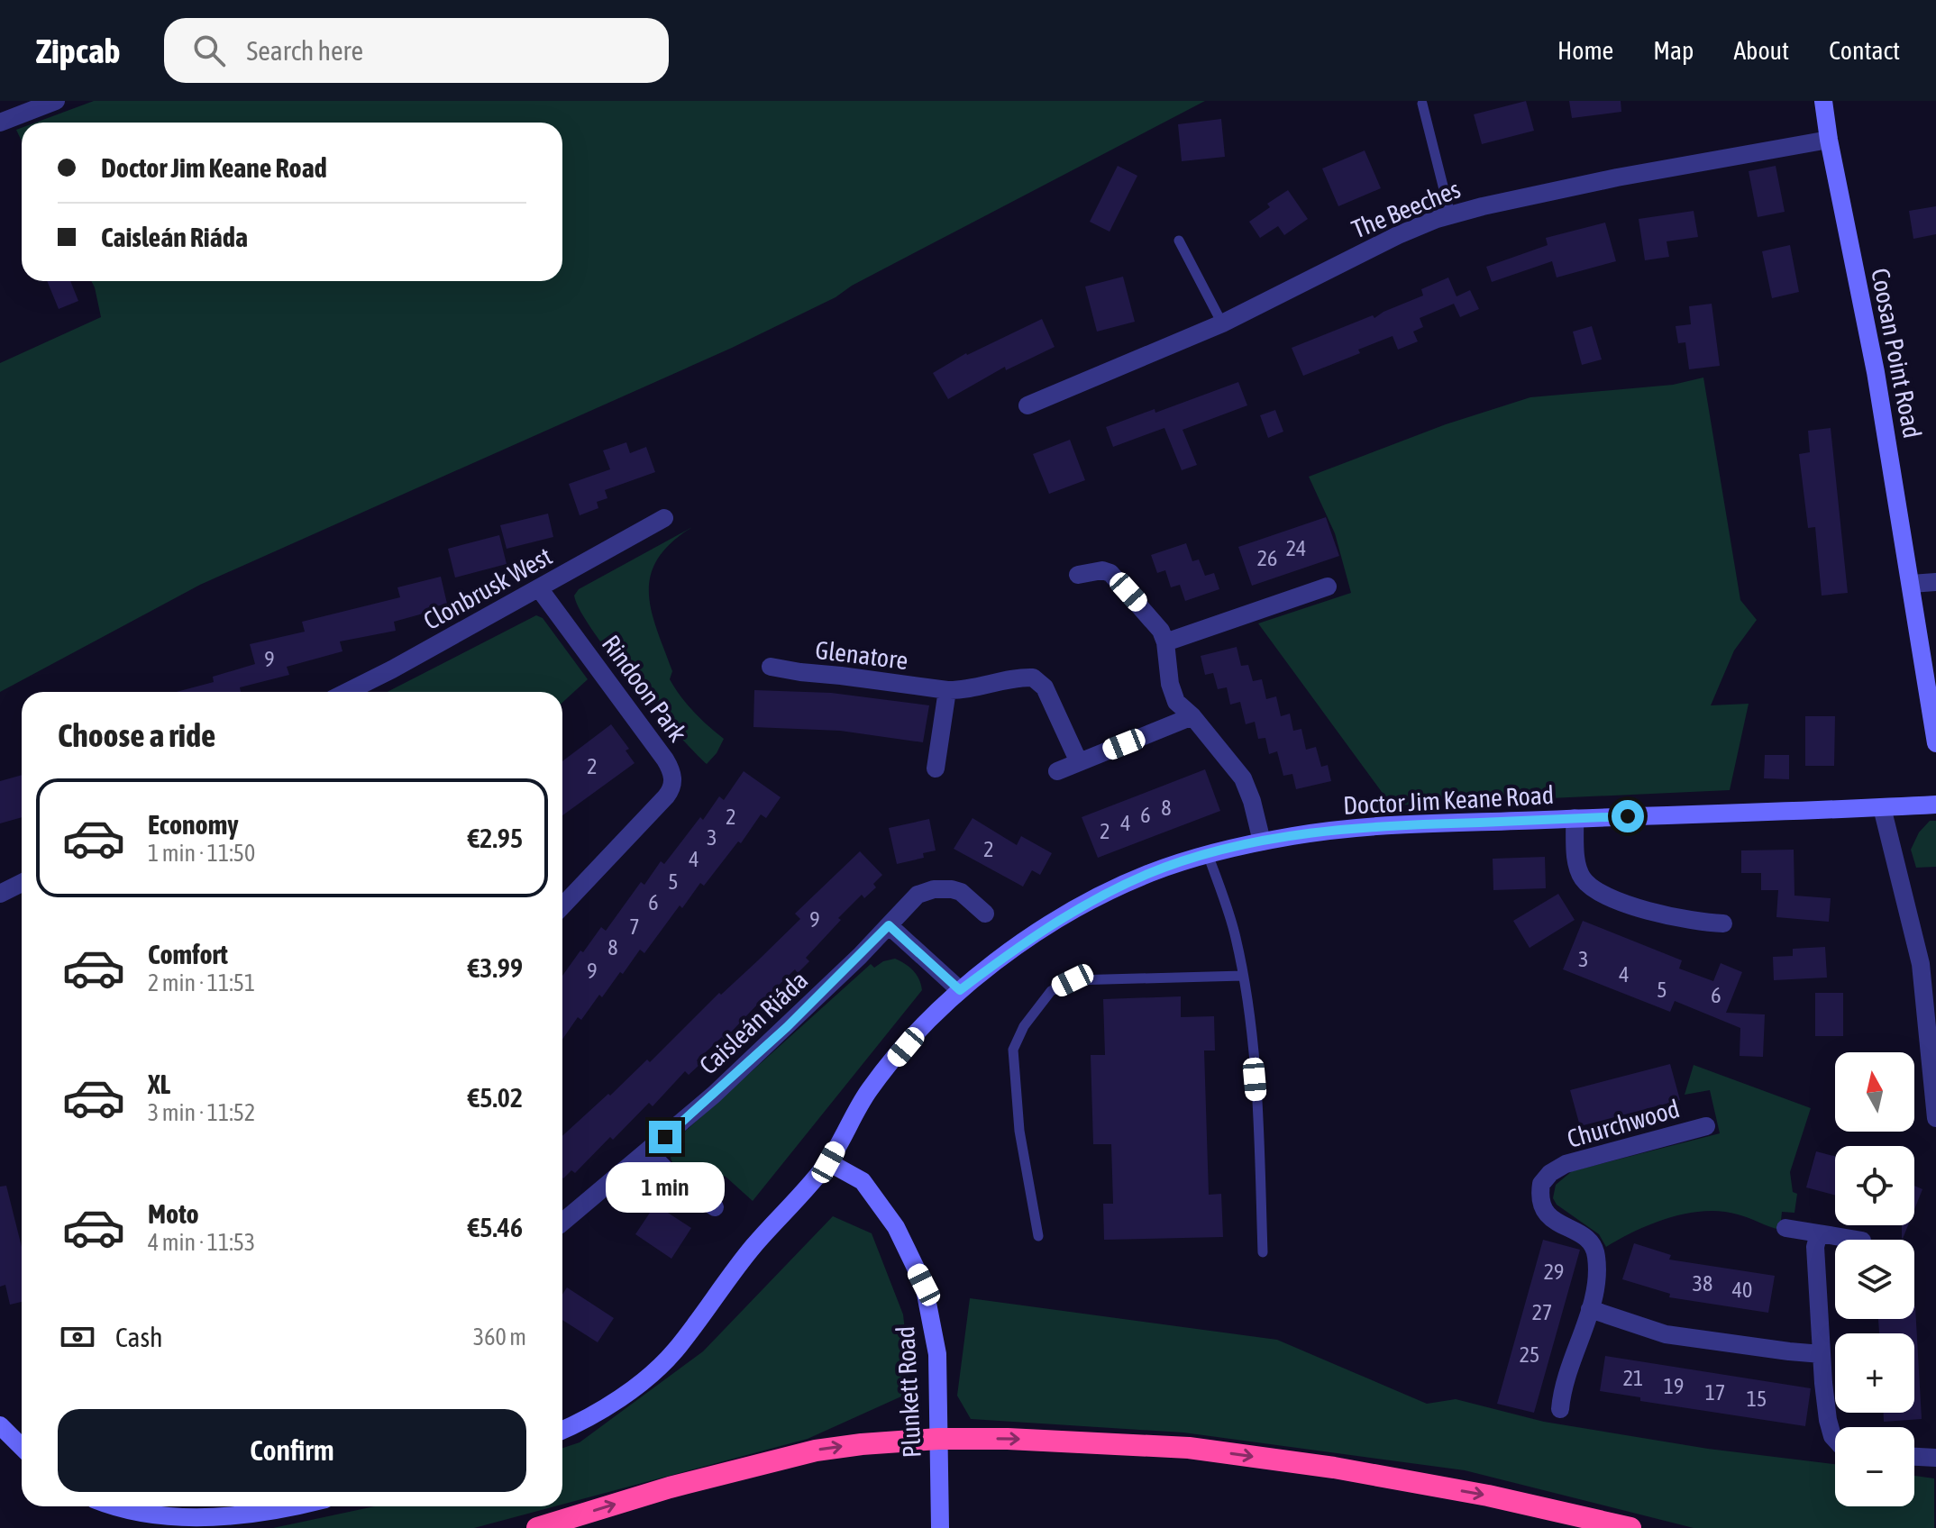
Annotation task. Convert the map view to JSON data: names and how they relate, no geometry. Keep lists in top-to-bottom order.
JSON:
{
  "streets": {
    "street": [
      "The Beeches",
      "Coosan Point Road",
      "Clonbrusk West",
      "Glenatore",
      "Rindoon Park",
      "Doctor Jim Keane Road",
      "Caisleán Riáda",
      "Churchwood",
      "Plunkett Road"
    ]
  },
  "crossings": [
    ["The Beeches", "Coosan Point Road"],
    ["Clonbrusk West", "Rindoon Park"],
    ["Doctor Jim Keane Road", "Plunkett Road"]
  ],
  "house_numbers": [
    "24",
    "26",
    "9",
    "2",
    "8",
    "6",
    "2",
    "4",
    "2",
    "3",
    "2",
    "4",
    "5",
    "6",
    "9",
    "7",
    "8",
    "3",
    "9",
    "4",
    "5",
    "6",
    "29",
    "38",
    "40",
    "27",
    "25",
    "21",
    "19",
    "17",
    "15"
  ],
  "north": "top",
  "page": {
    "header": "Zipcab",
    "search": "Search here",
    "nav": [
      "Home",
      "Map",
      "About",
      "Contact"
    ],
    "banner": ["Doctor Jim Keane Road", "Caisleán Riáda"],
    "heading": "Choose a ride",
    "list": [
      {
        "name": "Economy",
        "note": "1 min · 11:50",
        "value": "€2.95"
      },
      {
        "name": "Comfort",
        "note": "2 min · 11:51",
        "value": "€3.99"
      },
      {
        "name": "XL",
        "note": "3 min · 11:52",
        "value": "€5.02"
      },
      {
        "name": "Moto",
        "note": "4 min · 11:53",
        "value": "€5.46"
      }
    ],
    "map_buttons": ["+", "−"],
    "bubble": "1 min",
    "pay": ["Cash", "360 m"],
    "buttons": "Confirm"
  }
}
